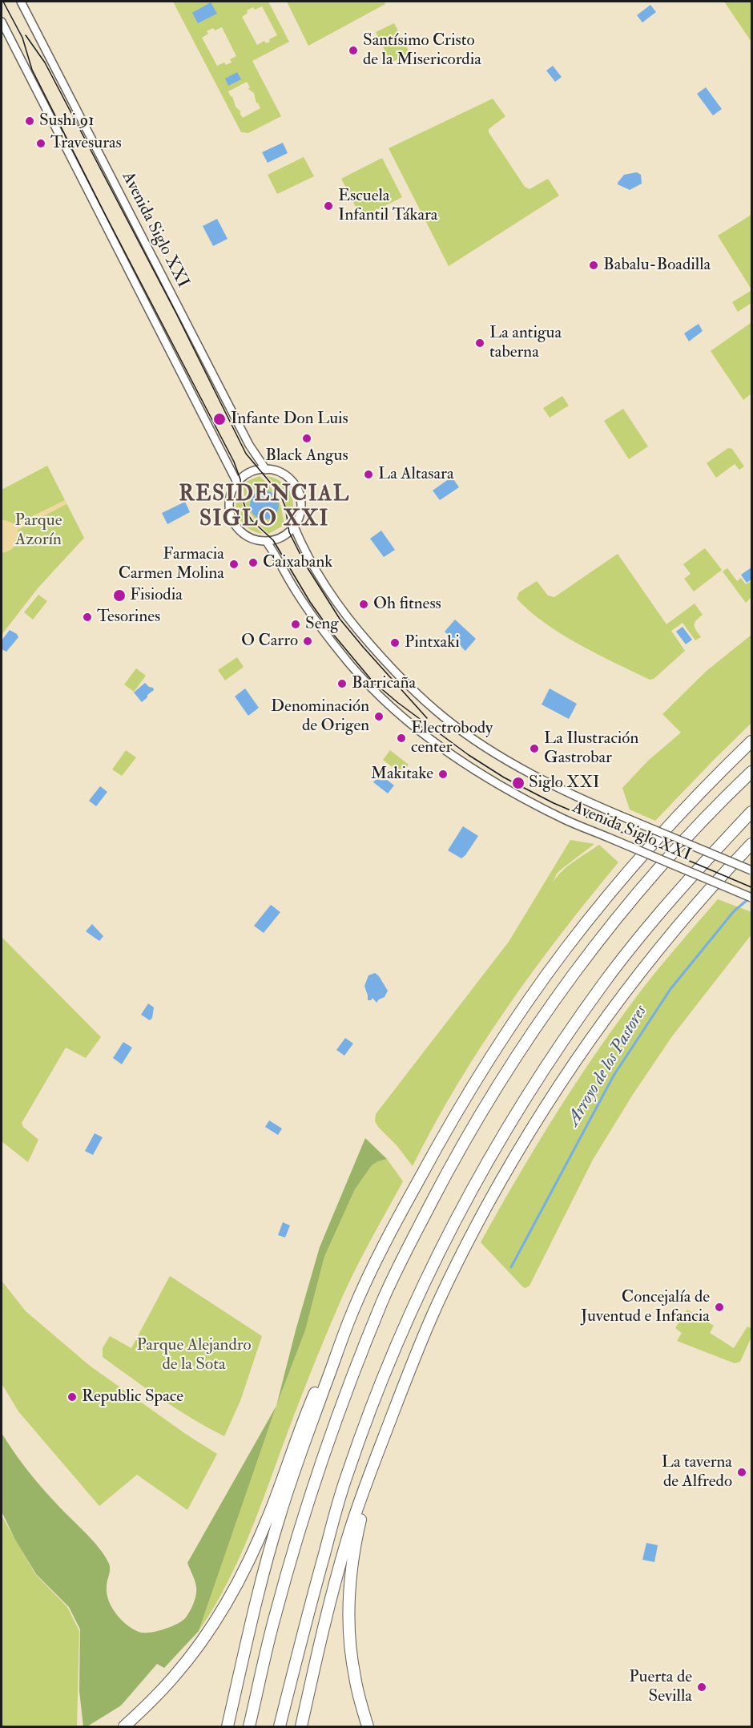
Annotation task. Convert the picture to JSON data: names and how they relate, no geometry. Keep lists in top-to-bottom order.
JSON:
{
  "streets": {
    "street": ["Avenida Siglo XXI"]
  },
  "districts": ["RESIDENCIAL SIGLO XXI"],
  "water": ["Arroyo de los Pastores"],
  "parks": ["Parque Azorín", "Parque Alejandro de la Sota"],
  "places": [
    "Santísimo Cristo de la Misericordia",
    "Sushi 91",
    "Travesuras",
    "Escuela Infantil Tákara",
    "Babalu-Boadilla",
    "La antigua taberna",
    "Infante Don Luis",
    "Black Angus",
    "La Altasara",
    "Caixabank",
    "Farmacia Carmen Molina",
    "Fisiodia",
    "Oh fitness",
    "Tesorines",
    "Seng",
    "O Carro",
    "Pintxaki",
    "Barricaña",
    "Denominación de Origen",
    "Electrobody center",
    "La Ilustración Gastrobar",
    "Makitake",
    "Siglo XXI",
    "Concejalía de Juventud e Infancia",
    "Republic Space",
    "La taverna de Alfredo",
    "Puerta de Sevilla"
  ]
}
